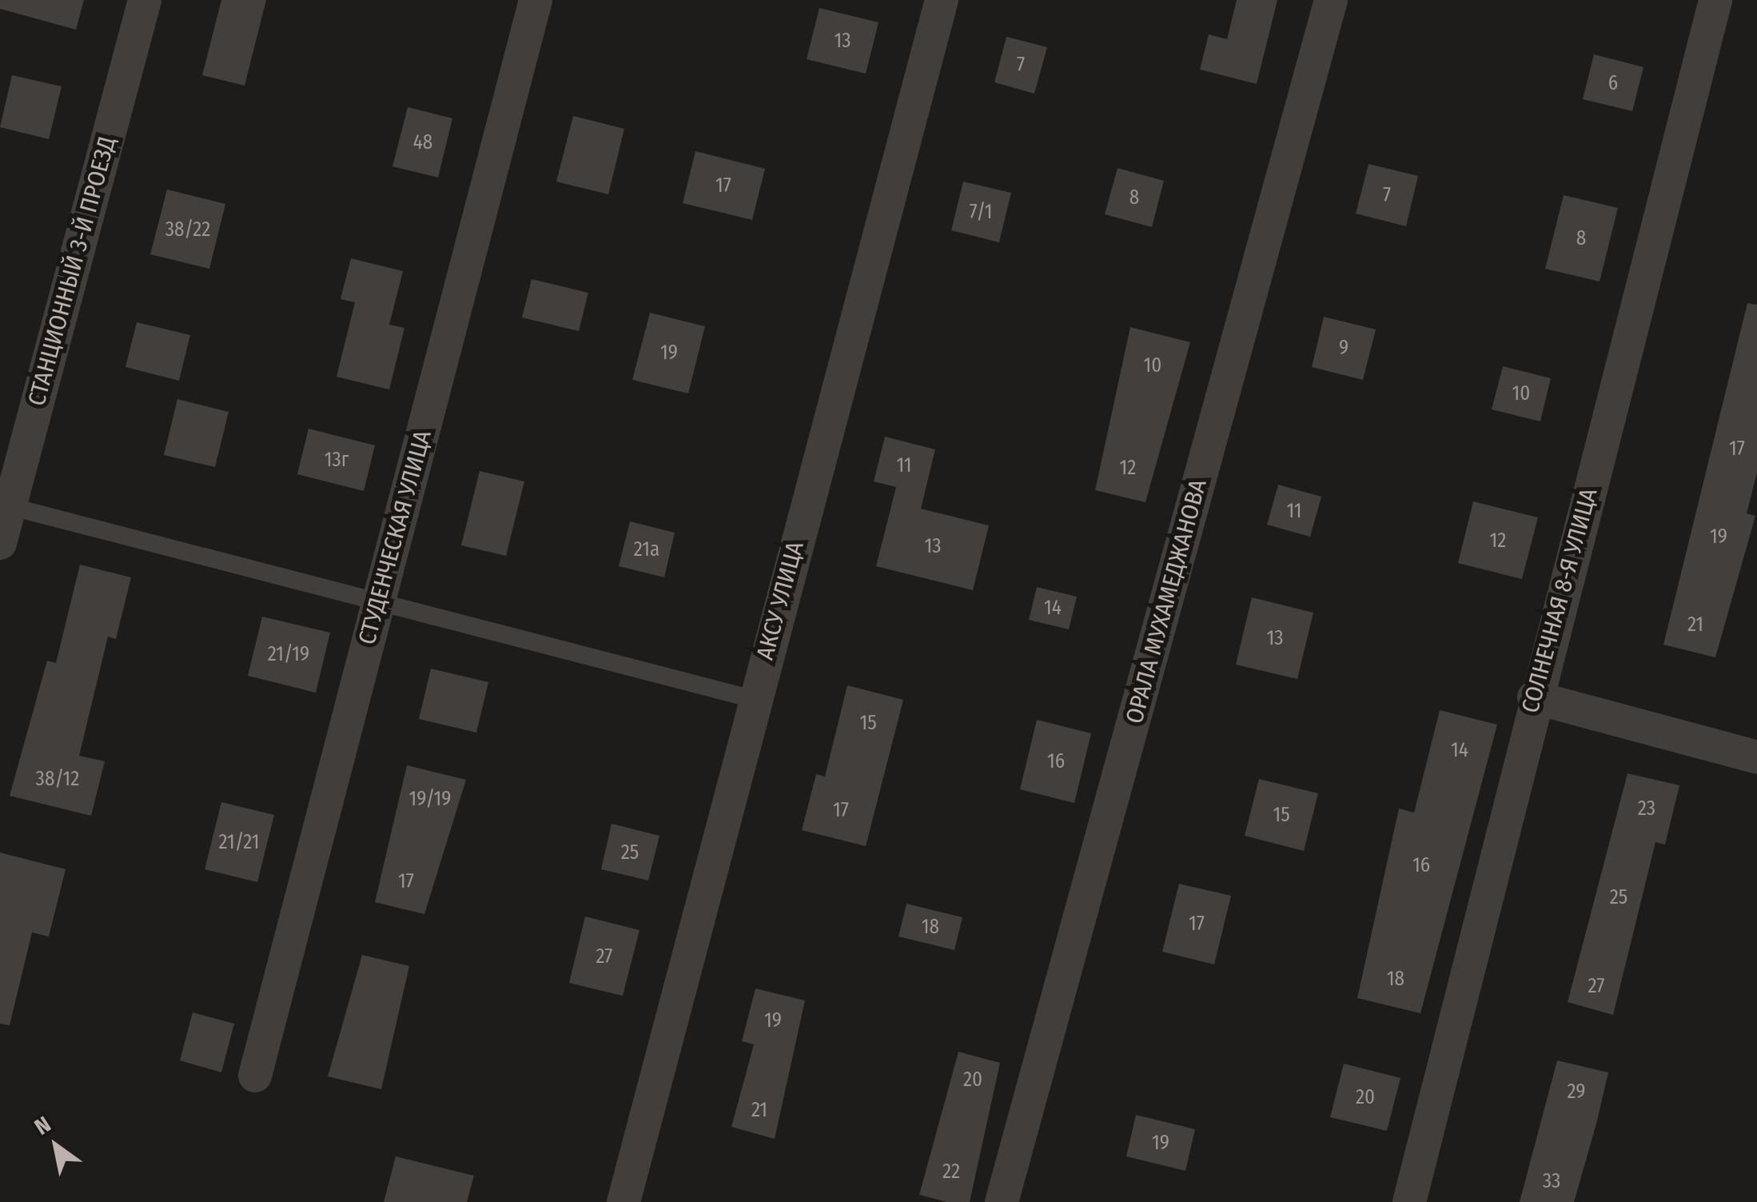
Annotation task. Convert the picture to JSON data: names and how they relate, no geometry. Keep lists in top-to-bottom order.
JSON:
{
  "streets": {
    "street": [
      "СТАНЦИОННЫЙ 3-Й ПРОЕЗД",
      "СТУДЕНЧЕСКАЯ УЛИЦА",
      "АКСУ УЛИЦА",
      "СОЛНЕЧНАЯ 8-Я УЛИЦА",
      "ОРАЛА МУХАМЕДЖАНОВА"
    ]
  },
  "house_numbers": [
    "13",
    "7",
    "6",
    "48",
    "17",
    "7",
    "8",
    "7/1",
    "38/22",
    "8",
    "9",
    "19",
    "10",
    "10",
    "17",
    "13г",
    "11",
    "12",
    "11",
    "19",
    "12",
    "13",
    "21а",
    "14",
    "21",
    "13",
    "21/19",
    "15",
    "14",
    "16",
    "38/12",
    "19/19",
    "23",
    "17",
    "15",
    "21/21",
    "25",
    "16",
    "17",
    "25",
    "17",
    "18",
    "27",
    "18",
    "27",
    "19",
    "20",
    "29",
    "20",
    "21",
    "19",
    "22",
    "33"
  ],
  "north": "top left"
}
